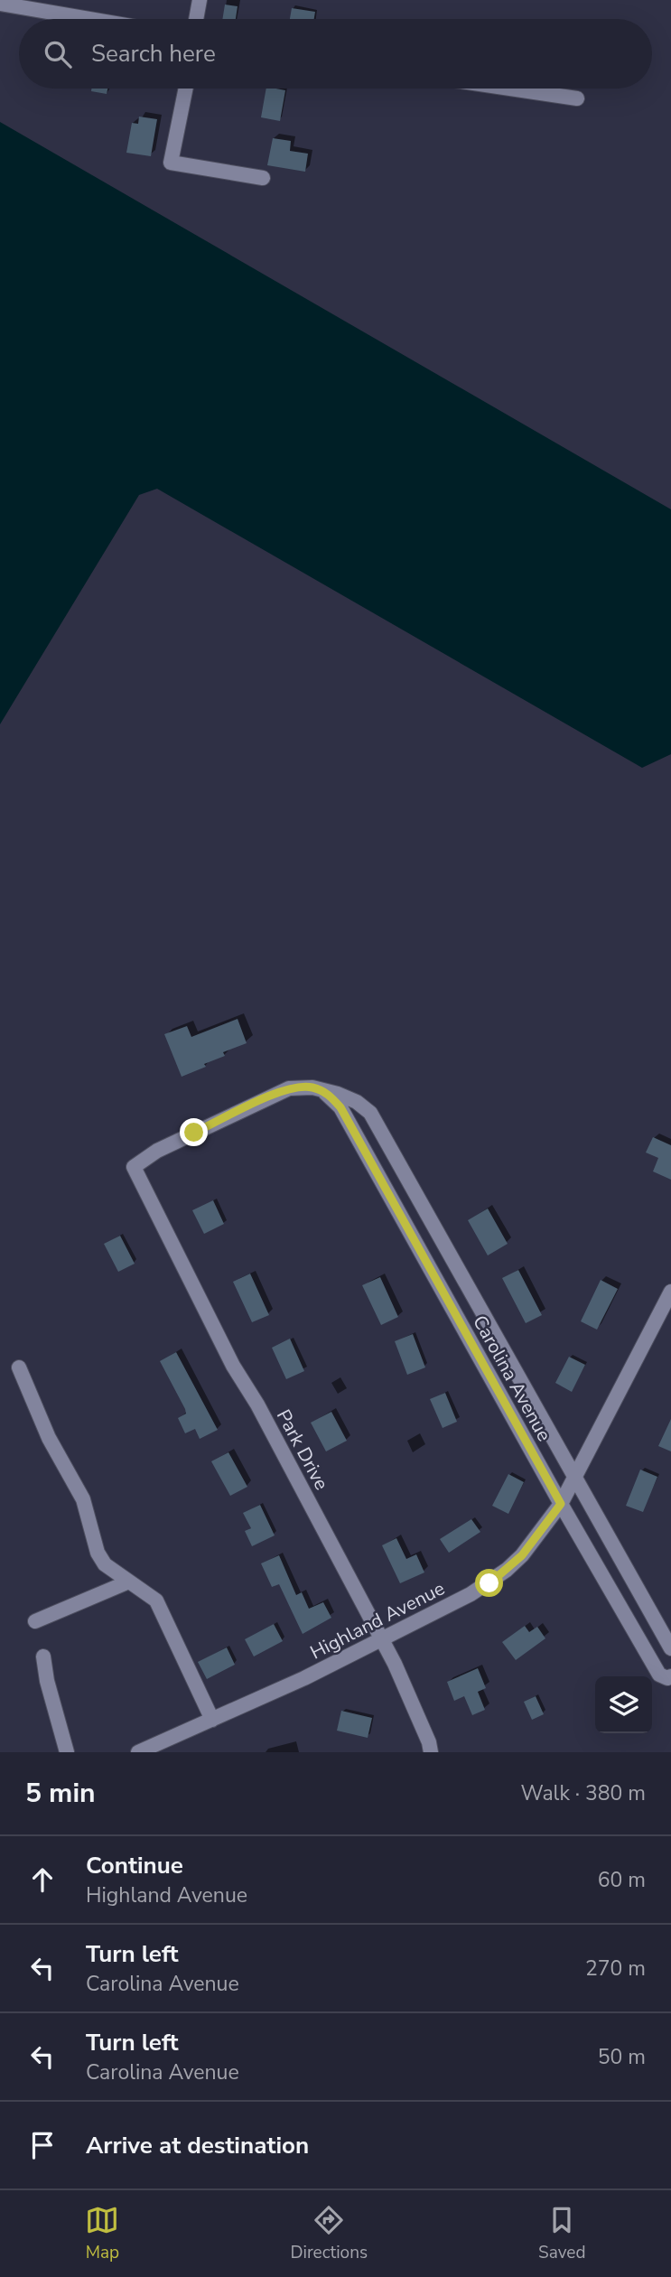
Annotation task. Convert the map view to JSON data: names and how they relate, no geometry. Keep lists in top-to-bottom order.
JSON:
{
  "streets": {
    "street": ["Carolina Avenue", "Park Drive", "Highland Avenue"]
  },
  "crossings": [
    ["Carolina Avenue", "Park Drive"],
    ["Carolina Avenue", "Highland Avenue"],
    ["Park Drive", "Highland Avenue"]
  ],
  "page": {
    "search": "Search here",
    "heading": ["5 min", "Walk · 380 m"],
    "list": [
      ["Continue", "Highland Avenue", "60 m"],
      ["Turn left", "Carolina Avenue", "270 m"],
      ["Turn left", "Carolina Avenue", "50 m"],
      "Arrive at destination"
    ],
    "nav": ["Map", "Directions", "Saved"]
  }
}
